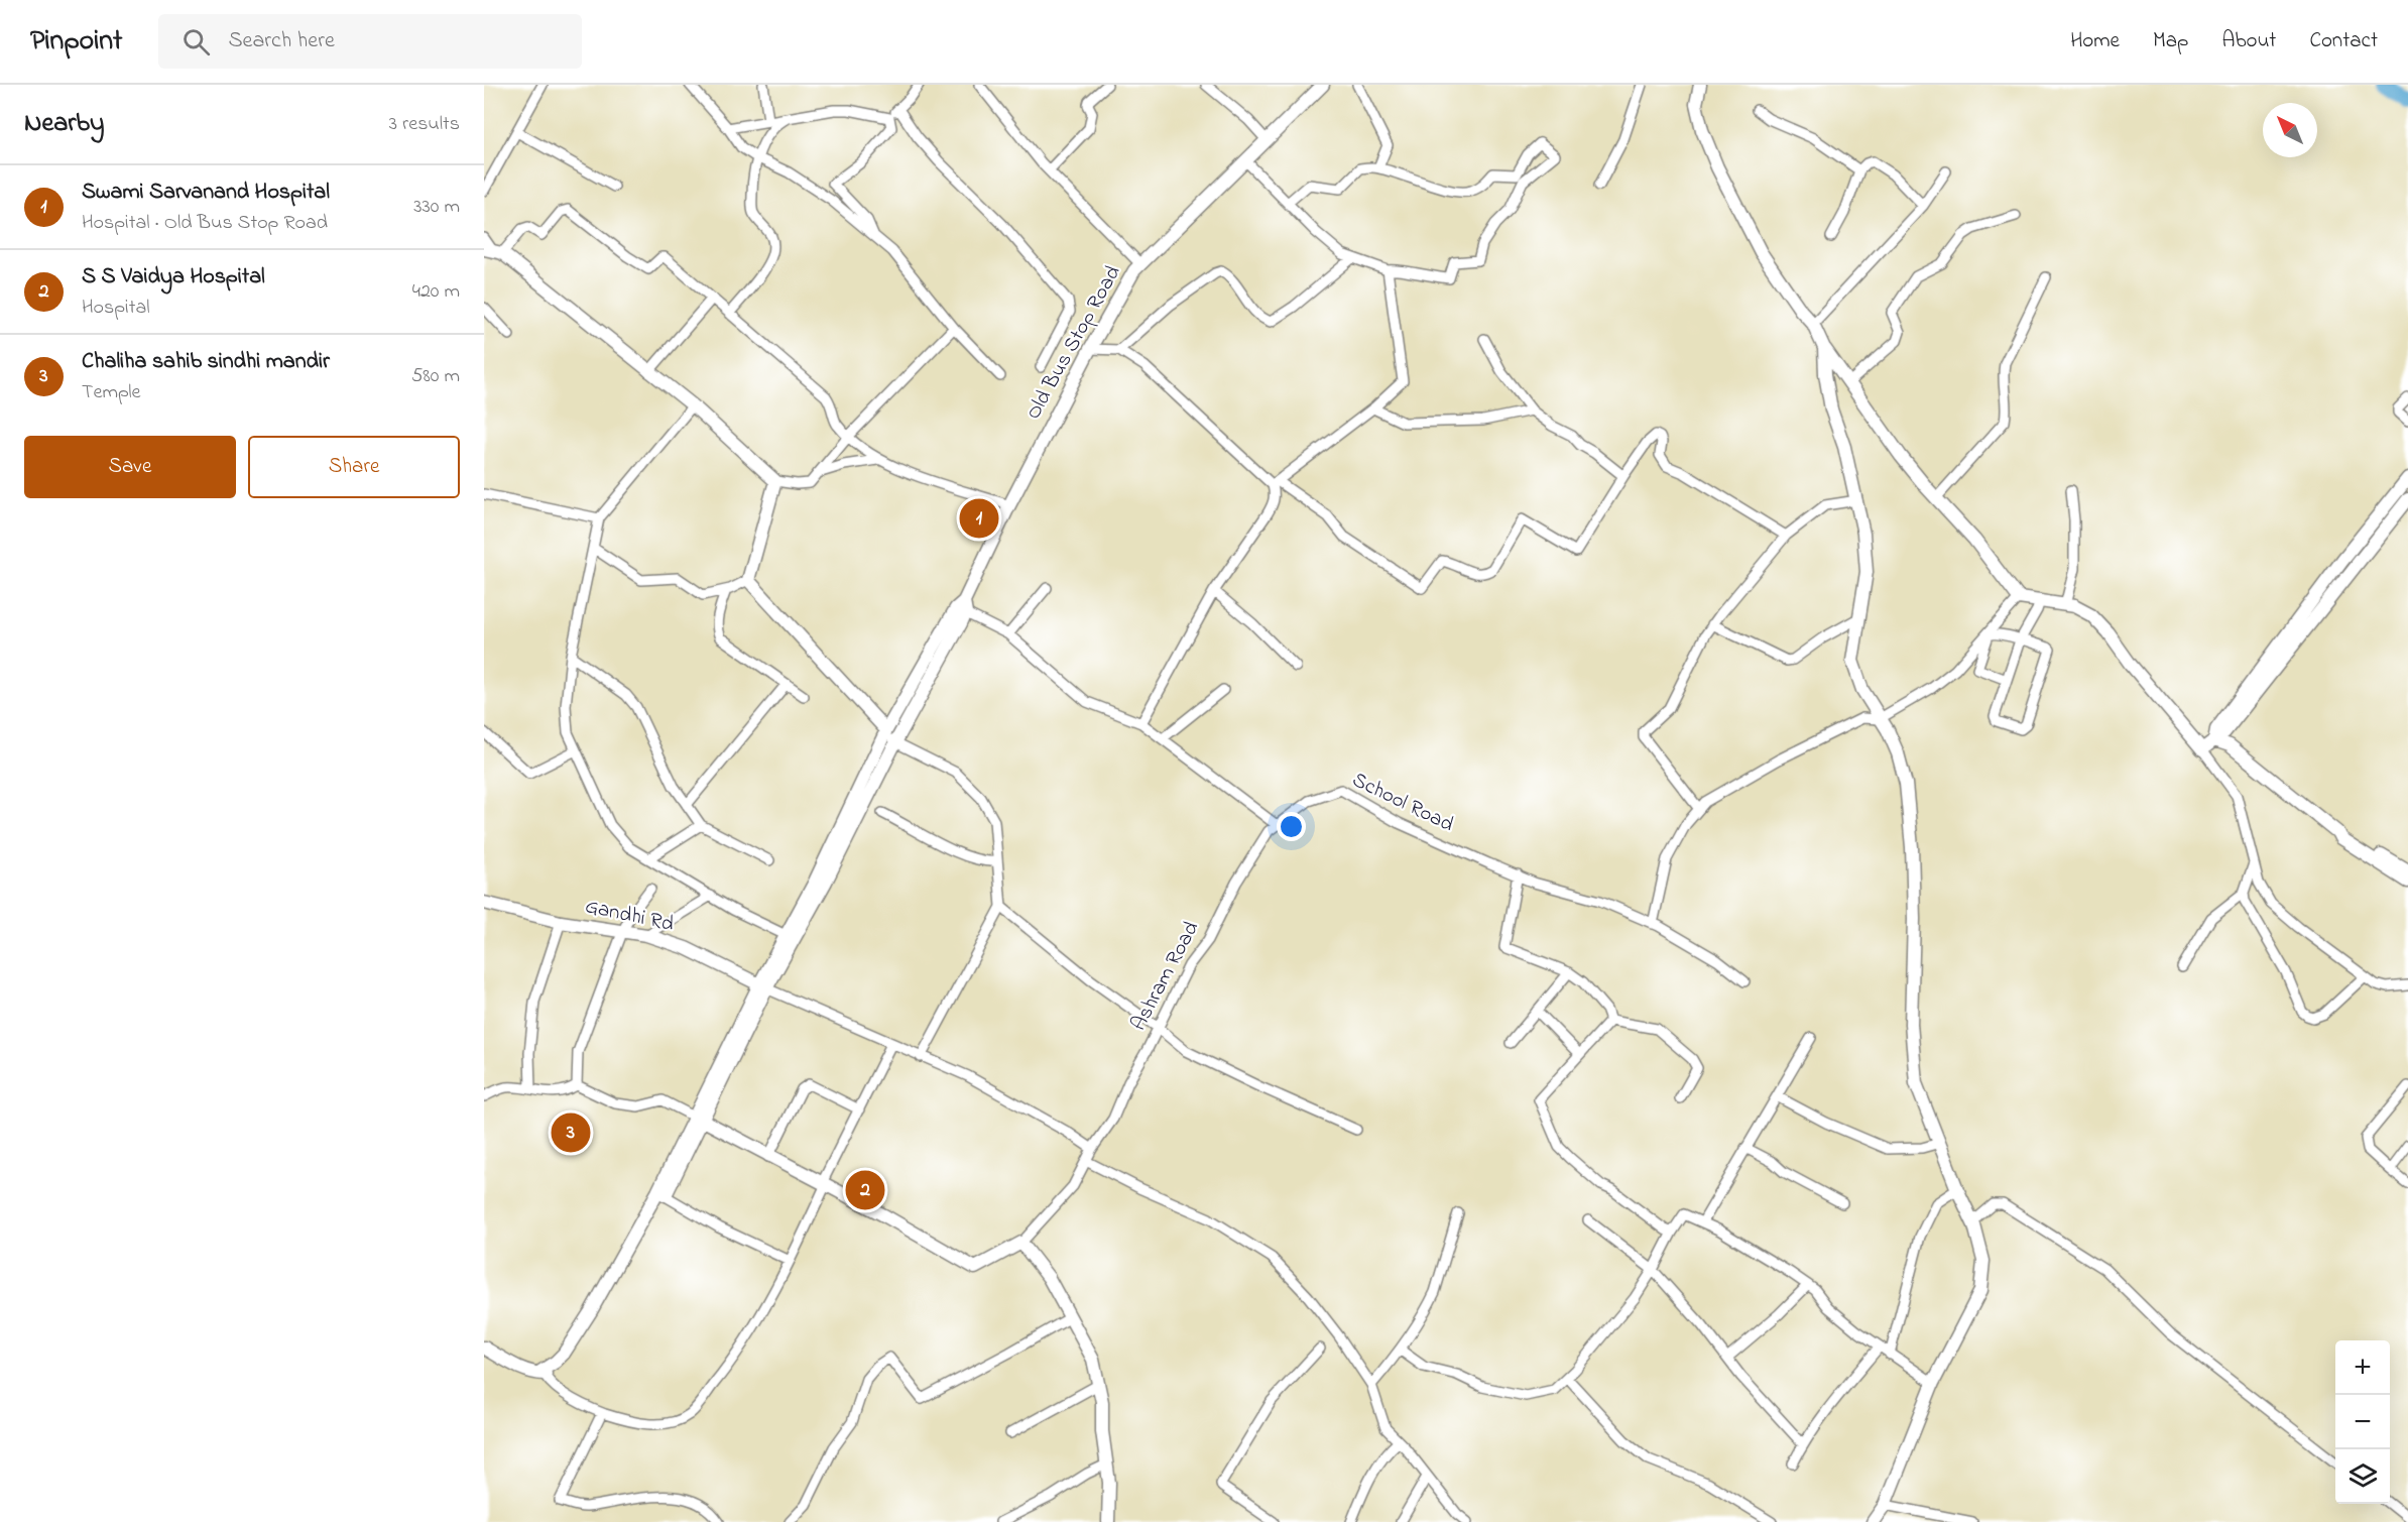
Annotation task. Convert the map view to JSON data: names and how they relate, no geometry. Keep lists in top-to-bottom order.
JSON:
{
  "streets": {
    "street": [
      "Old Bus Stop Road",
      "School Road",
      "Gandhi Rd",
      "Ashram Road"
    ]
  },
  "crossings": [
    ["School Road", "Ashram Road"]
  ],
  "north": "top left",
  "page": {
    "header": "Pinpoint",
    "search": "Search here",
    "nav": [
      "Home",
      "Map",
      "About",
      "Contact"
    ],
    "heading": ["Nearby", "3 results"],
    "list": [
      {
        "mark": "1",
        "name": "Swami Sarvanand Hospital",
        "note": "Hospital · Old Bus Stop Road",
        "value": "330 m"
      },
      {
        "mark": "2",
        "name": "S S Vaidya Hospital",
        "note": "Hospital",
        "value": "420 m"
      },
      {
        "mark": "3",
        "name": "Chaliha sahib sindhi mandir",
        "note": "Temple",
        "value": "580 m"
      }
    ],
    "buttons": ["Save", "Share"],
    "pins": ["1", "3", "2"],
    "map_buttons": ["+", "−"]
  }
}
